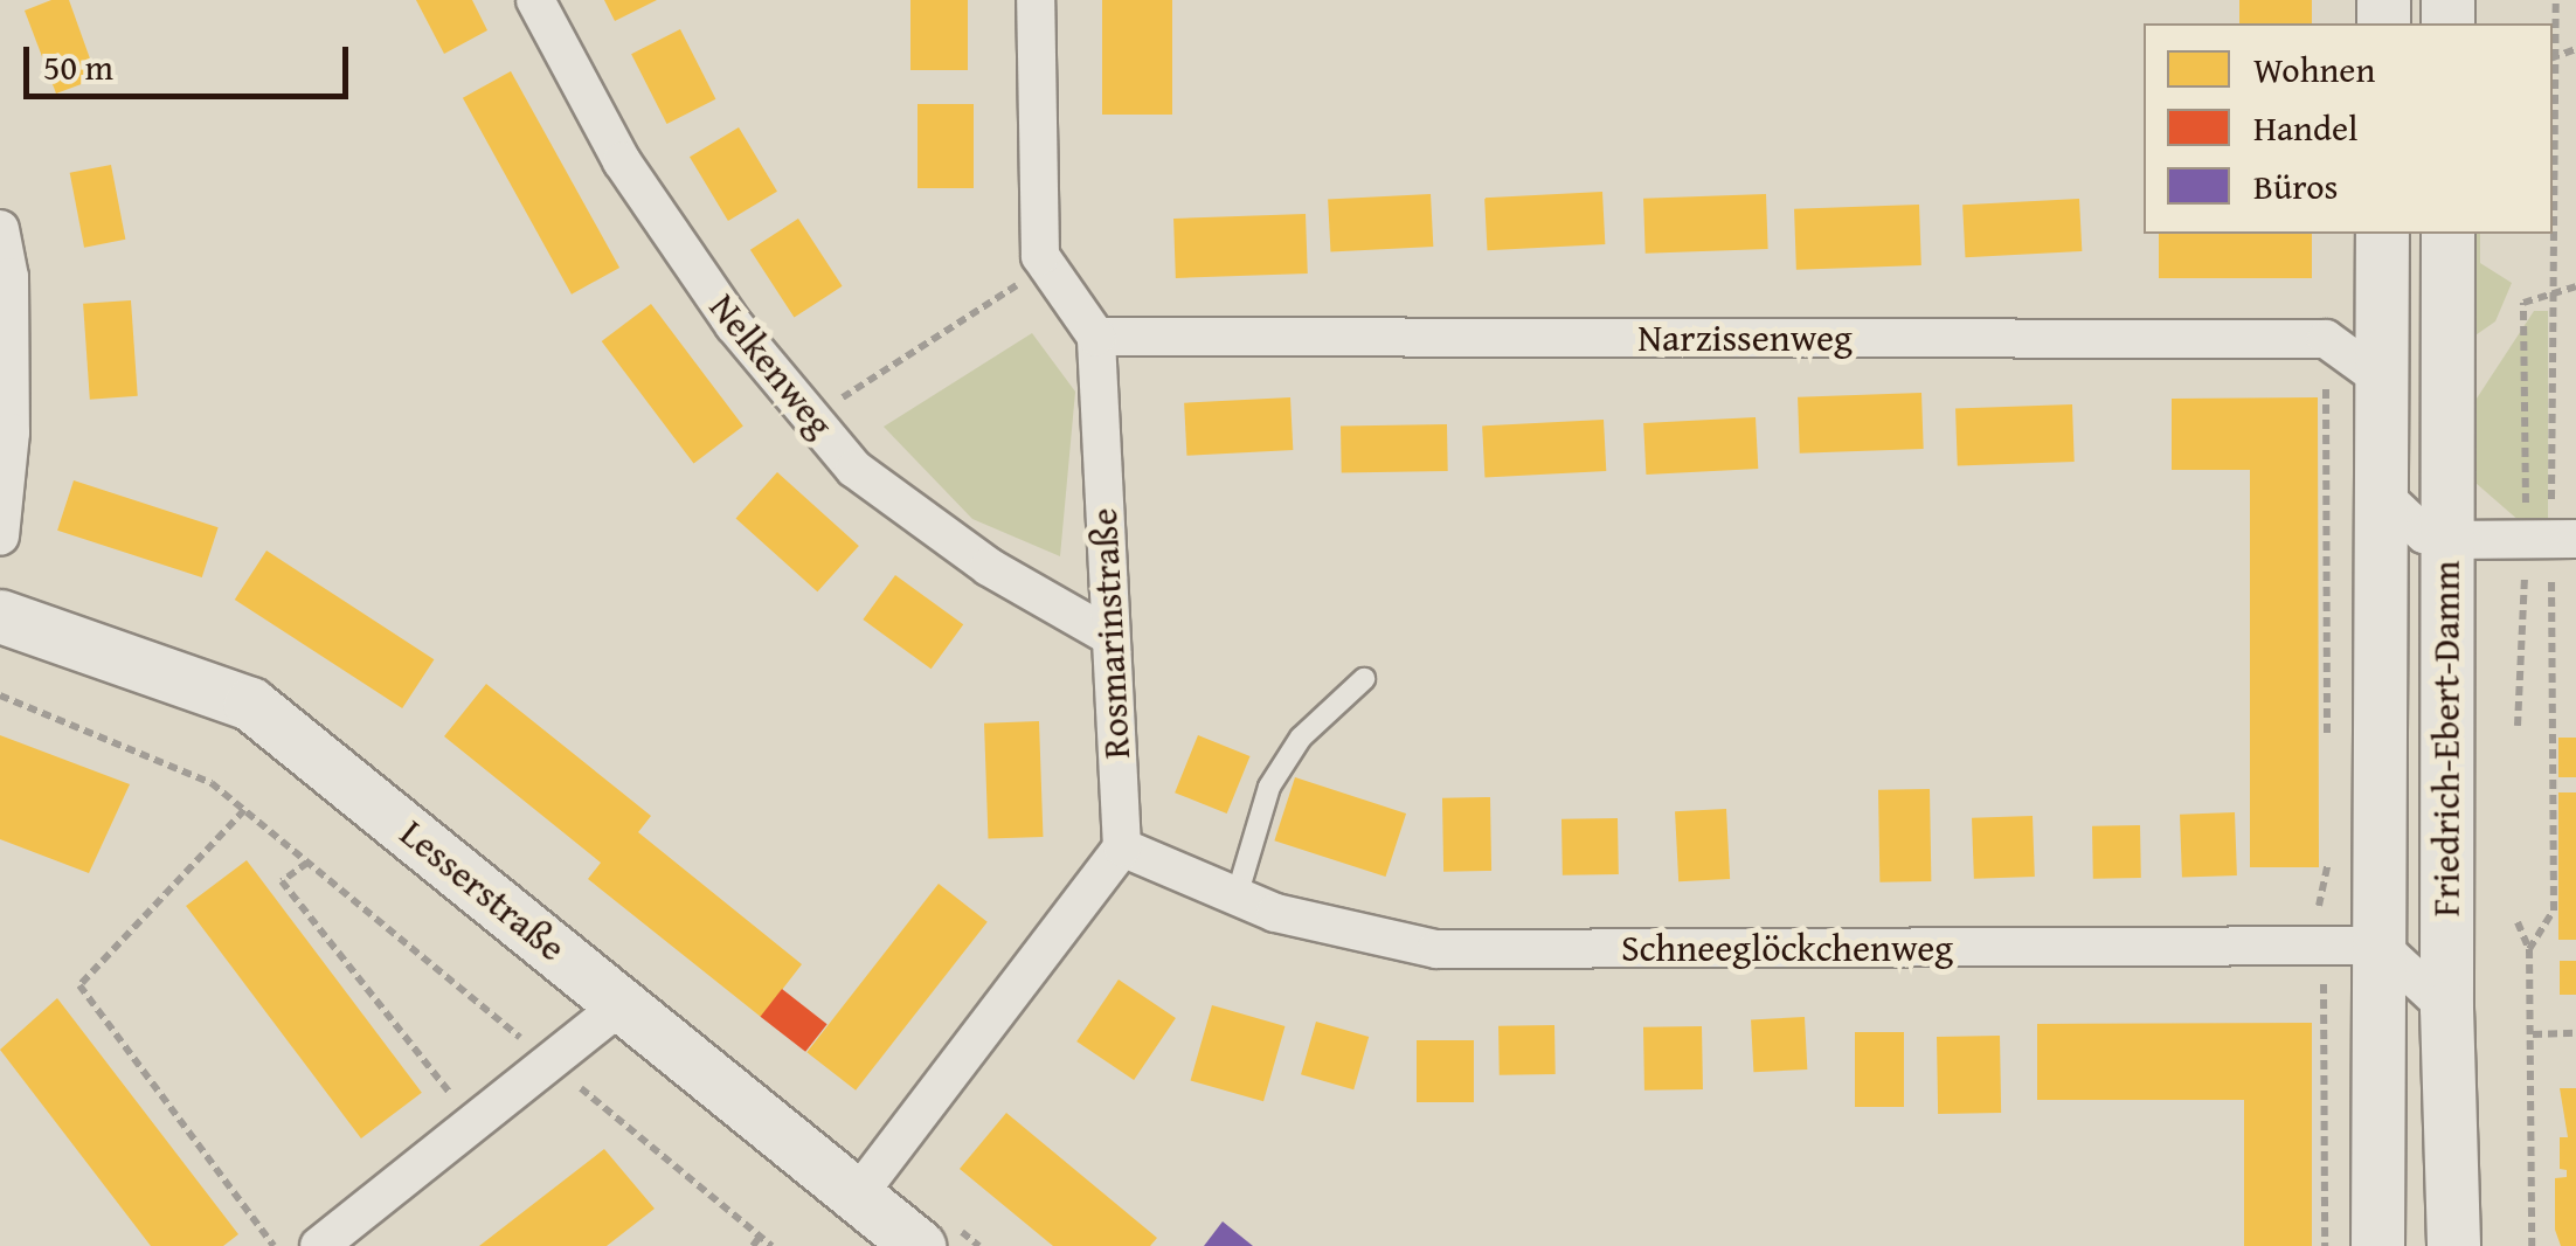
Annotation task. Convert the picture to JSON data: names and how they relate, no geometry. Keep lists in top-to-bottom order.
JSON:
{
  "streets": {
    "main road": ["Friedrich-Ebert-Damm", "Lesserstraße"],
    "street": [
      "Narzissenweg",
      "Nelkenweg",
      "Rosmarinstraße",
      "Schneeglöckchenweg"
    ]
  },
  "crossings": [
    ["Narzissenweg", "Rosmarinstraße"],
    ["Narzissenweg", "Friedrich-Ebert-Damm"],
    ["Nelkenweg", "Rosmarinstraße"],
    ["Rosmarinstraße", "Schneeglöckchenweg"],
    ["Friedrich-Ebert-Damm", "Schneeglöckchenweg"]
  ],
  "legend": ["Wohnen", "Handel", "Büros"],
  "scale_bar": "50 m"
}
